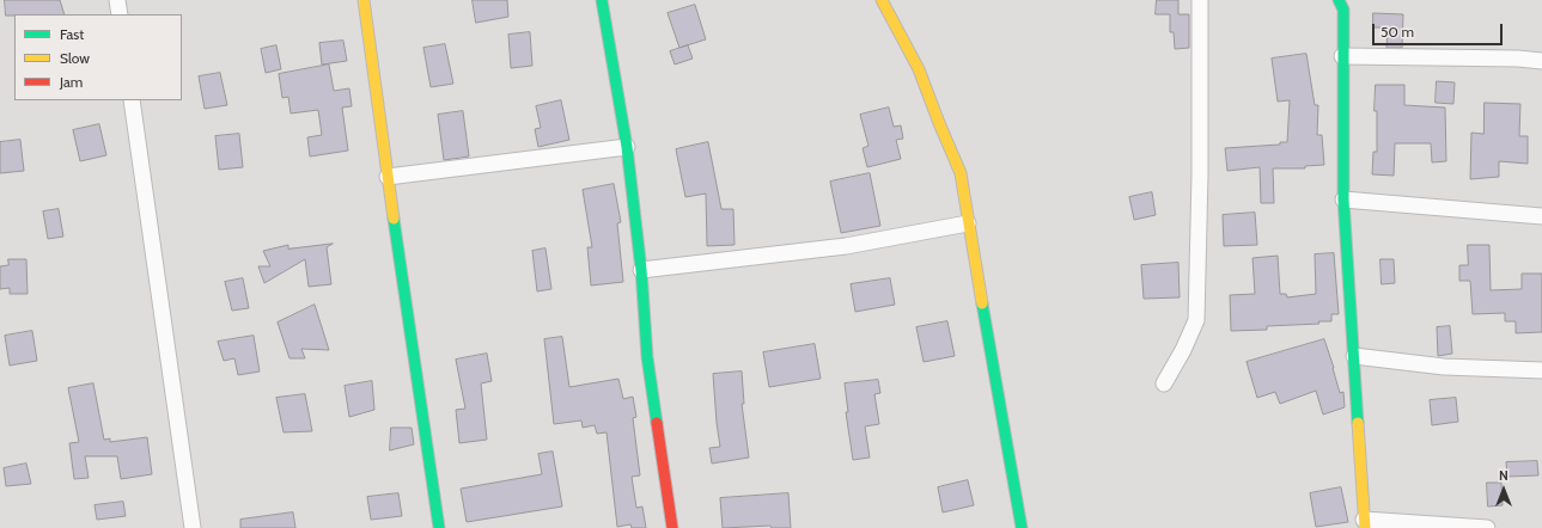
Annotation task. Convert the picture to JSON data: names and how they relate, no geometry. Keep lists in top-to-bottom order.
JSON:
{
  "legend": ["Fast", "Slow", "Jam"],
  "scale_bar": "50 m",
  "north": "top"
}
